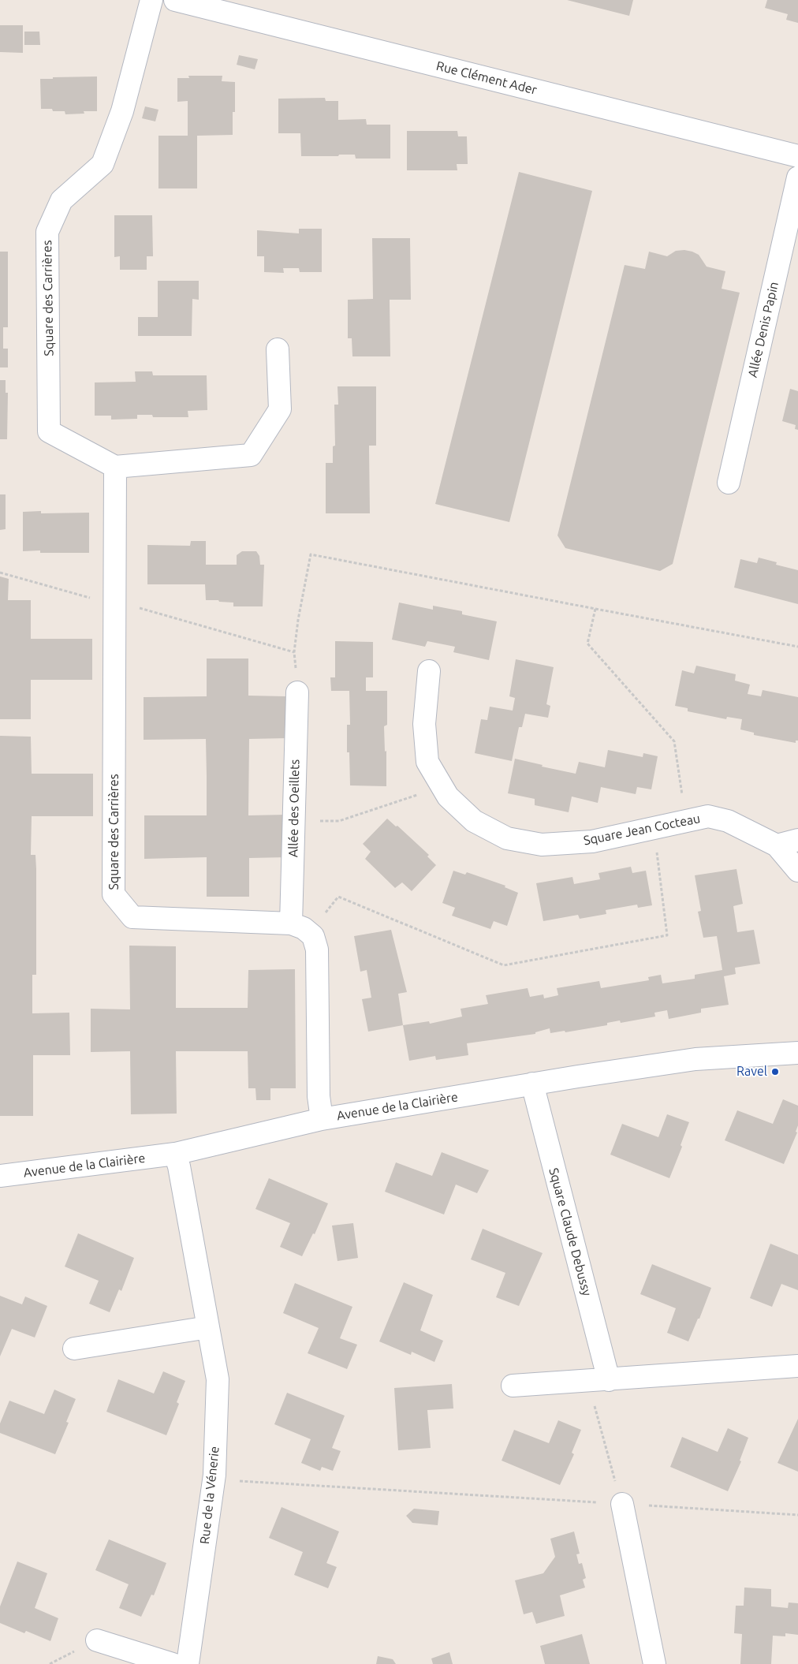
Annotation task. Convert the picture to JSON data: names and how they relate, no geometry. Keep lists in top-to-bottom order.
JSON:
{
  "streets": {
    "street": [
      "Rue Clément Ader",
      "Square des Carrières",
      "Allée Denis Papin",
      "Allée des Oeillets",
      "Square Jean Cocteau",
      "Avenue de la Clairière",
      "Square Claude Debussy",
      "Rue de la Vénerie"
    ]
  },
  "crossings": [
    ["Square des Carrières", "Allée des Oeillets"],
    ["Avenue de la Clairière", "Square Claude Debussy"],
    ["Avenue de la Clairière", "Rue de la Vénerie"]
  ],
  "places": ["Ravel"]
}
